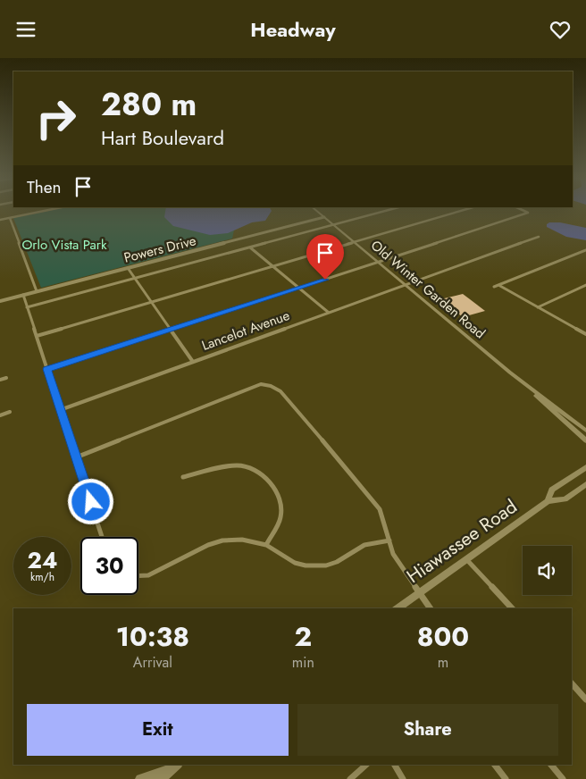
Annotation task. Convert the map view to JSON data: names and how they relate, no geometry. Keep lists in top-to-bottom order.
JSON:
{
  "streets": {
    "main road": ["Old Winter Garden Road", "Hiawassee Road"],
    "street": ["Powers Drive", "Lancelot Avenue"]
  },
  "crossings": [
    ["Powers Drive", "Old Winter Garden Road"],
    ["Old Winter Garden Road", "Lancelot Avenue"]
  ],
  "parks": ["Orlo Vista Park"],
  "page": {
    "header": "Headway",
    "turn": ["280 m", "Hart Boulevard"],
    "then": "Then",
    "speed": "24 km/h",
    "limit": "30",
    "eta": [
      "10:38",
      "Arrival",
      "2",
      "min",
      "800",
      "m"
    ],
    "buttons": ["Exit", "Share"]
  }
}
